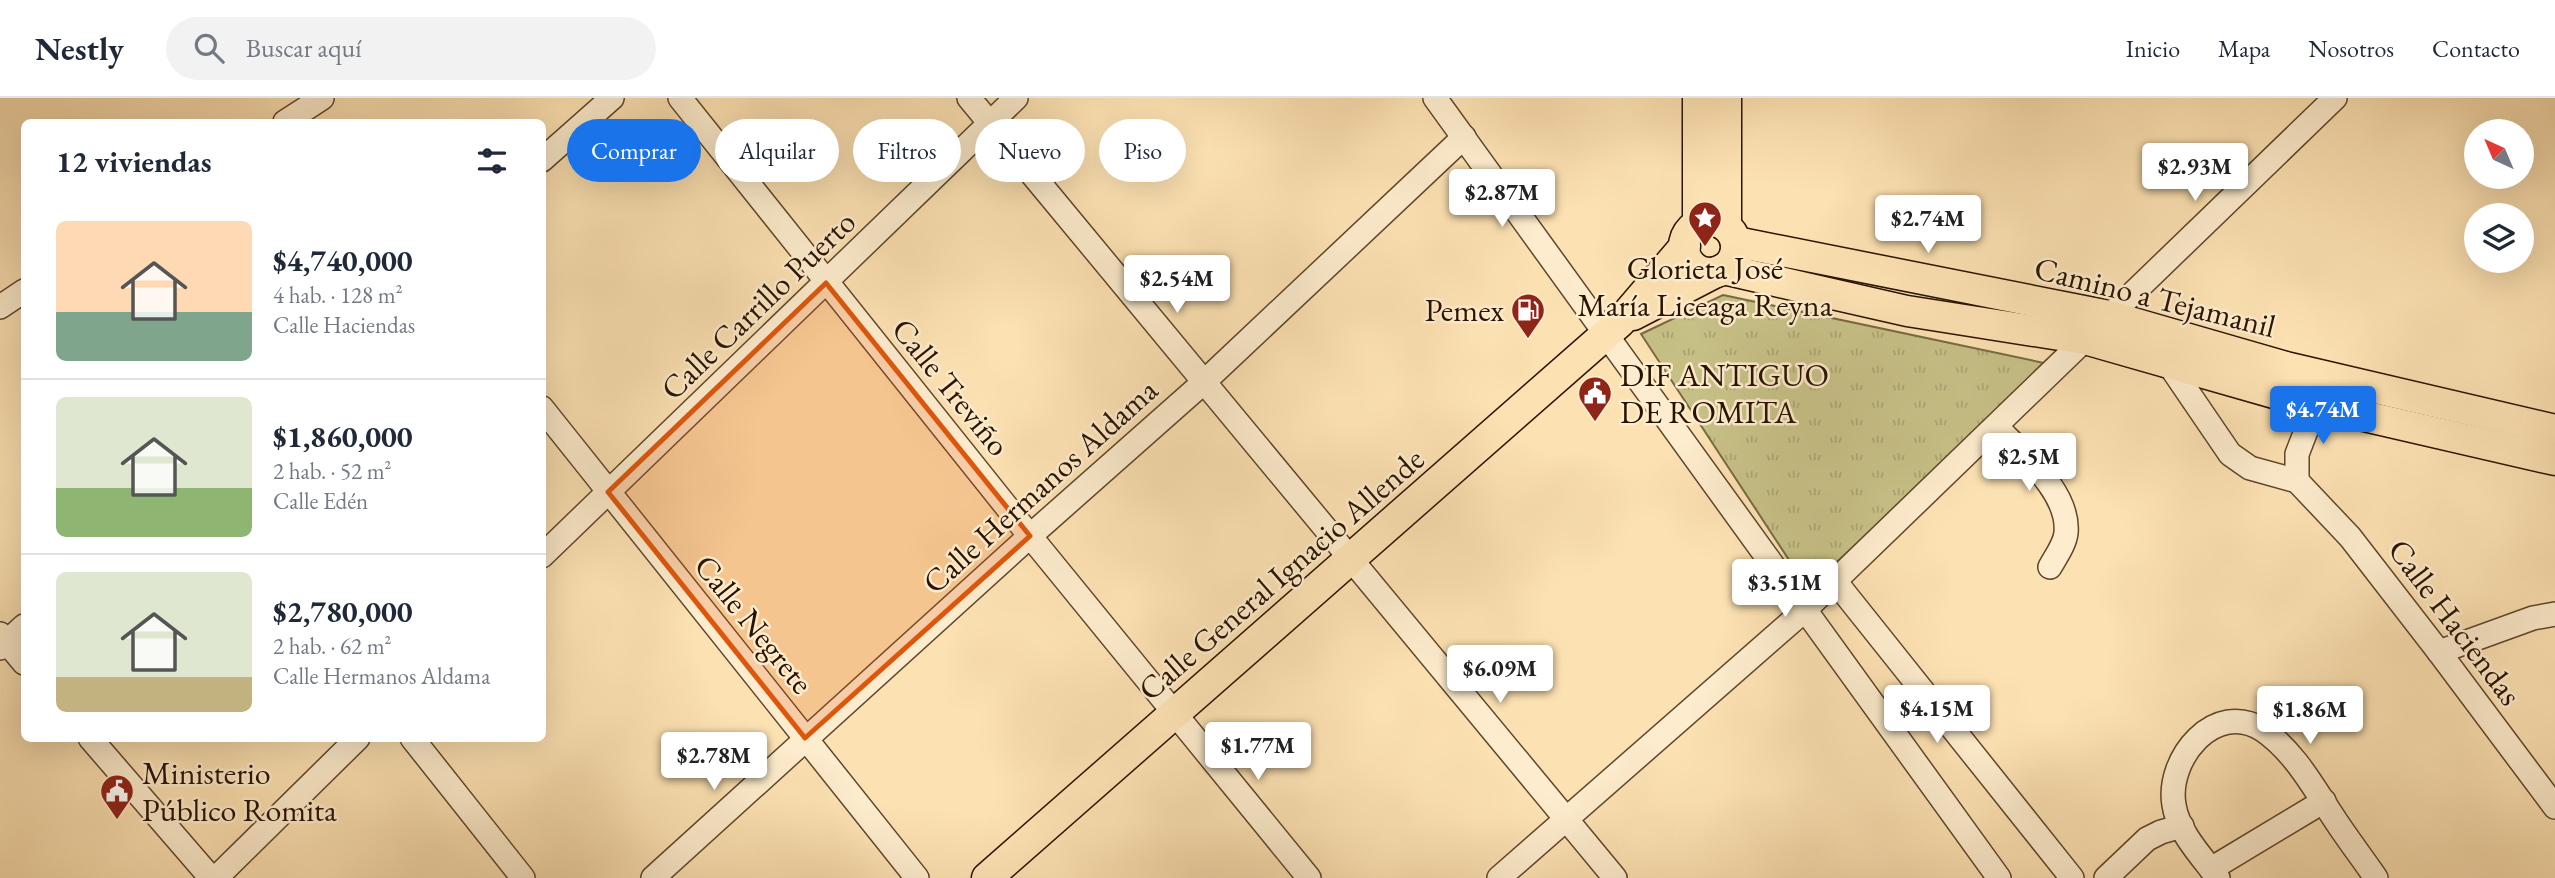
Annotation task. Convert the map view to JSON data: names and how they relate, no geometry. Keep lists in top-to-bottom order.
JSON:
{
  "streets": {
    "main road": ["Camino a Tejamanil", "Calle General Ignacio Allende"],
    "street": [
      "Calle Carrillo Puerto",
      "Calle Treviño",
      "Calle Hermanos Aldama",
      "Calle Haciendas",
      "Calle Negrete"
    ]
  },
  "crossings": [
    ["Camino a Tejamanil", "Calle General Ignacio Allende"],
    ["Calle Carrillo Puerto", "Calle Treviño"],
    ["Calle Carrillo Puerto", "Calle Negrete"],
    ["Calle Treviño", "Calle Hermanos Aldama"],
    ["Calle Treviño", "Calle General Ignacio Allende"],
    ["Calle Hermanos Aldama", "Calle Negrete"]
  ],
  "places": {
    "place": ["Glorieta José María Liceaga Reyna"],
    "fuel station": ["Pemex"],
    "public building": ["DIF ANTIGUO DE ROMITA", "Ministerio Público Romita"]
  },
  "north": "top left",
  "page": {
    "header": "Nestly",
    "search": "Buscar aquí",
    "nav": [
      "Inicio",
      "Mapa",
      "Nosotros",
      "Contacto"
    ],
    "chip": [
      "Comprar",
      "Alquilar",
      "Filtros",
      "Nuevo",
      "Piso"
    ],
    "heading": "12 viviendas",
    "price": [
      "$2.93M",
      "$2.87M",
      "$2.74M",
      "$2.54M",
      "$4.74M",
      "$2.5M",
      "$3.51M",
      "$6.09M",
      "$4.15M",
      "$1.86M",
      "$1.77M",
      "$2.78M"
    ],
    "list": [
      {
        "name": "$4,740,000",
        "note": "4 hab. · 128 m² · Calle Haciendas"
      },
      {
        "name": "$1,860,000",
        "note": "2 hab. · 52 m² · Calle Edén"
      },
      {
        "name": "$2,780,000",
        "note": "2 hab. · 62 m² · Calle Hermanos Aldama"
      }
    ]
  }
}
